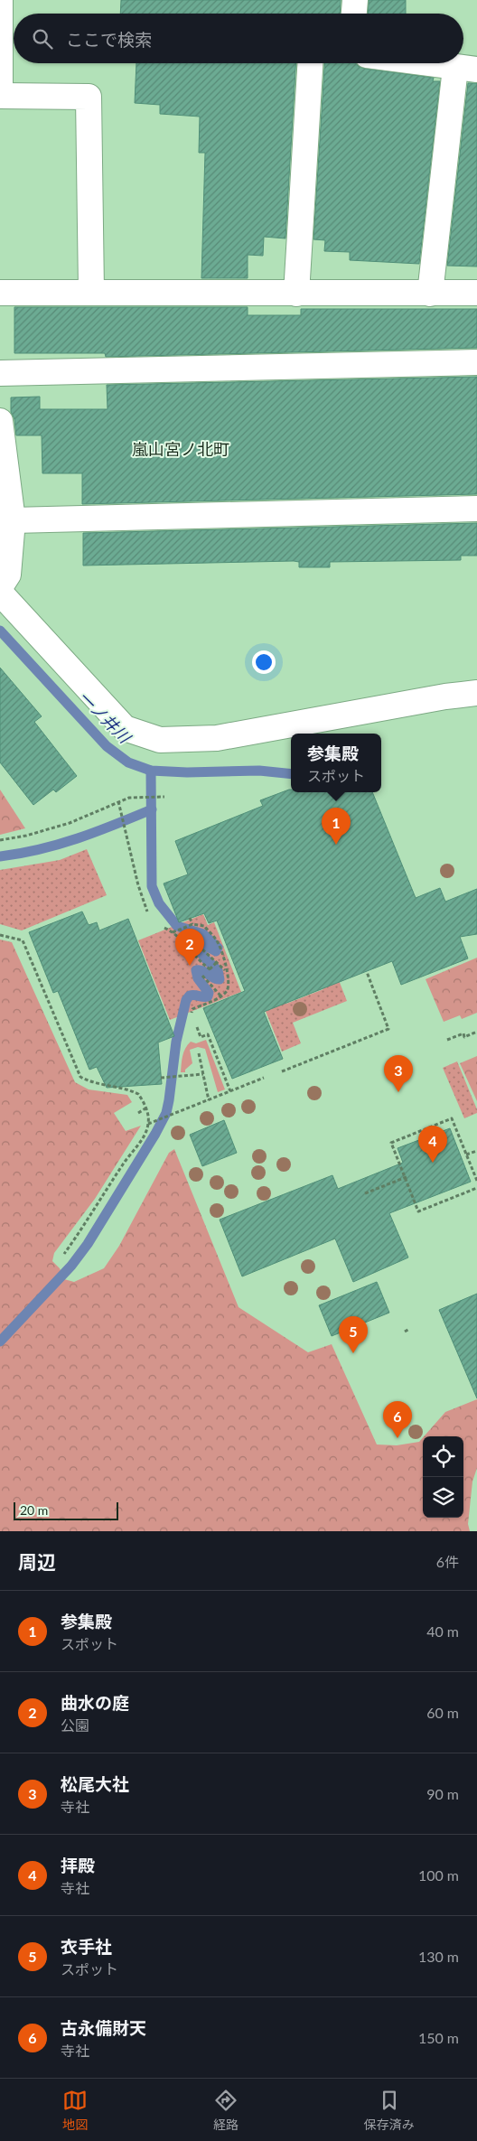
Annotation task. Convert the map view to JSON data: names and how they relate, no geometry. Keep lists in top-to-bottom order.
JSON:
{
  "districts": ["嵐山宮ノ北町"],
  "water": ["一ノ井川"],
  "scale_bar": "20 m",
  "page": {
    "search": "ここで検索",
    "popup": ["参集殿", "スポット"],
    "pins": [
      "1",
      "2",
      "3",
      "4",
      "5",
      "6"
    ],
    "scale": "20 m",
    "heading": ["周辺", "6件"],
    "list": [
      {
        "mark": "1",
        "name": "参集殿",
        "note": "スポット",
        "value": "40 m"
      },
      {
        "mark": "2",
        "name": "曲水の庭",
        "note": "公園",
        "value": "60 m"
      },
      {
        "mark": "3",
        "name": "松尾大社",
        "note": "寺社",
        "value": "90 m"
      },
      {
        "mark": "4",
        "name": "拝殿",
        "note": "寺社",
        "value": "100 m"
      },
      {
        "mark": "5",
        "name": "衣手社",
        "note": "スポット",
        "value": "130 m"
      },
      {
        "mark": "6",
        "name": "古永備財天",
        "note": "寺社",
        "value": "150 m"
      }
    ],
    "nav": ["地図", "経路", "保存済み"]
  }
}
